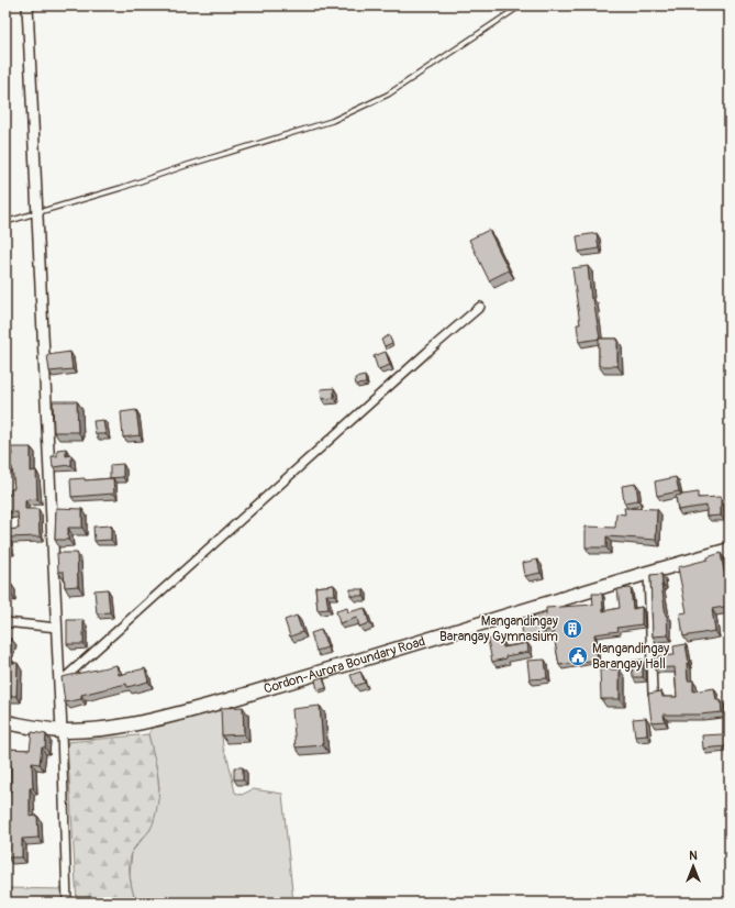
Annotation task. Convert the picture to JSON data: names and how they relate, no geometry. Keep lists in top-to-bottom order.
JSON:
{
  "streets": {
    "main road": ["Cordon-Aurora Boundary Road"]
  },
  "places": {
    "building": ["Mangandingay Barangay Gymnasium"],
    "public building": ["Mangandingay Barangay Hall"]
  },
  "north": "top"
}
